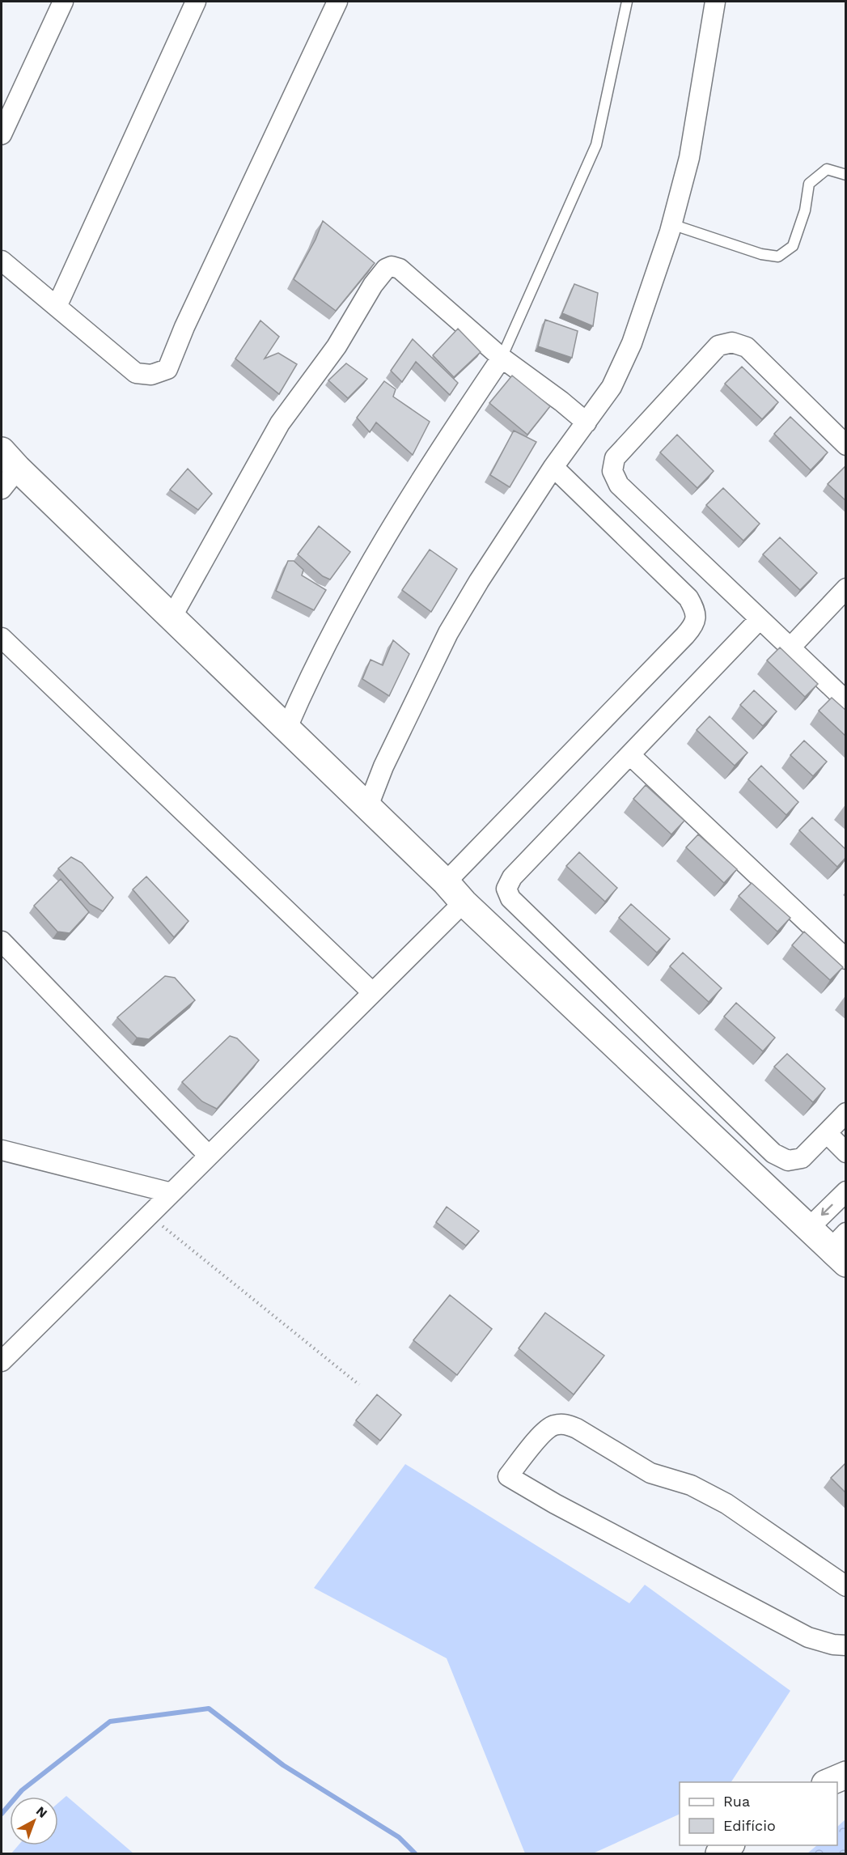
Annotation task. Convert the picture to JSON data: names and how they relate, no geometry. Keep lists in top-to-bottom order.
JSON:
{
  "legend": ["Rua", "Edifício"],
  "north": "top right"
}
